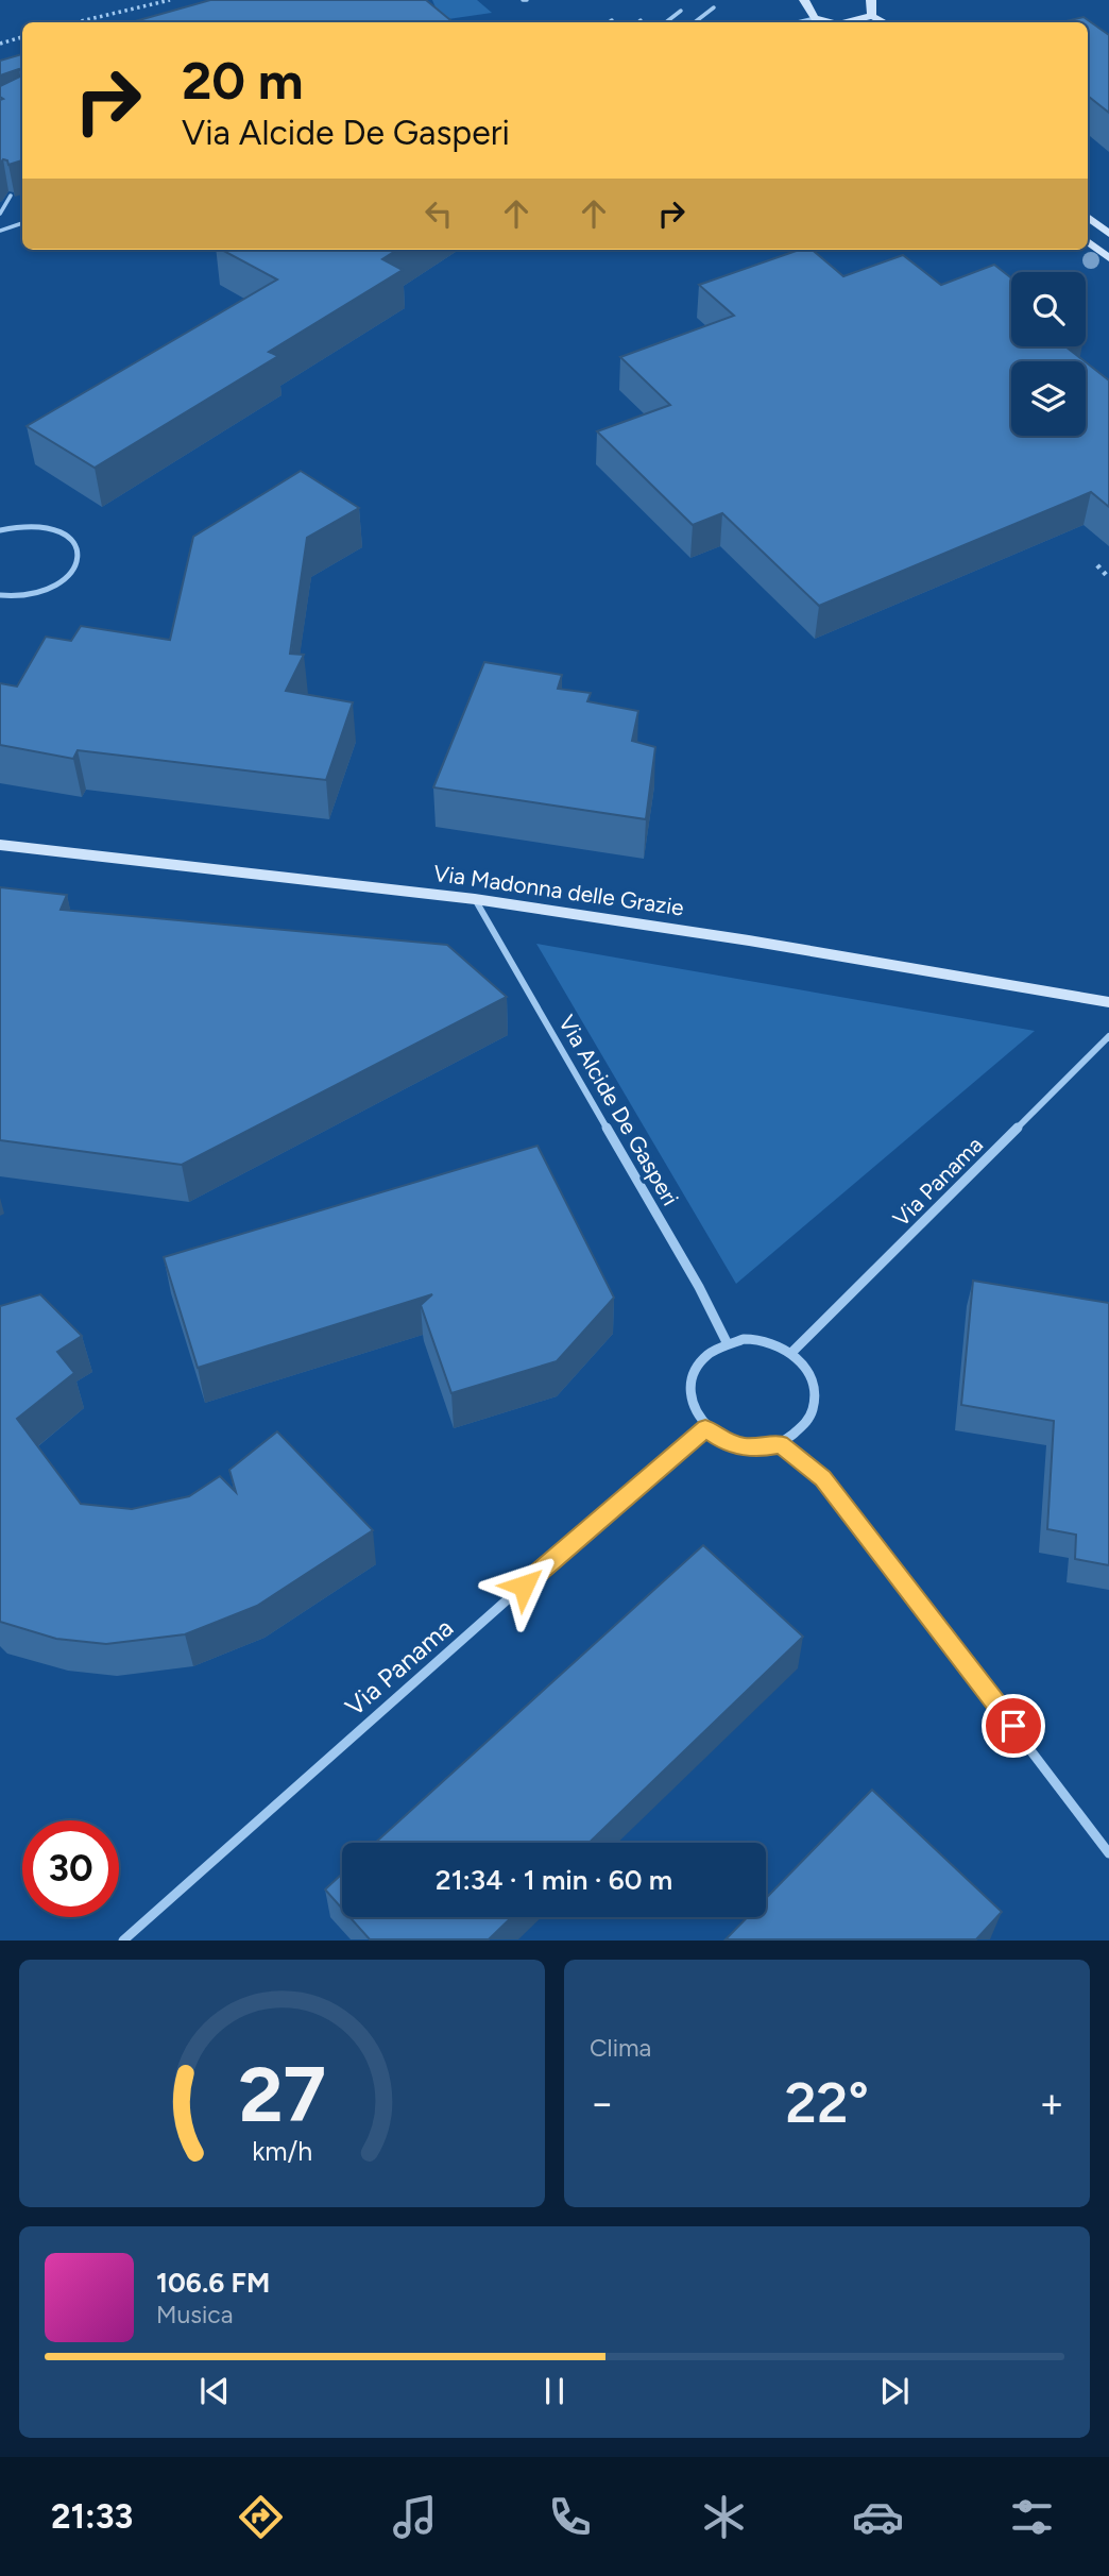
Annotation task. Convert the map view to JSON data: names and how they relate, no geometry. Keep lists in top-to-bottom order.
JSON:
{
  "streets": {
    "main road": ["Via Madonna delle Grazie"],
    "street": ["Via Alcide De Gasperi", "Via Panama"]
  },
  "crossings": [
    ["Via Madonna delle Grazie", "Via Alcide De Gasperi"],
    ["Via Alcide De Gasperi", "Via Panama"]
  ],
  "page": {
    "turn": ["20 m", "Via Alcide De Gasperi"],
    "limit": "30",
    "trip": "21:34 · 1 min · 60 m",
    "tile": "Clima",
    "heat": ["−", "22°", "+"],
    "song": ["106.6 FM", "Musica"],
    "tabs": "21:33",
    "gauge": ["27", "km/h"]
  }
}
